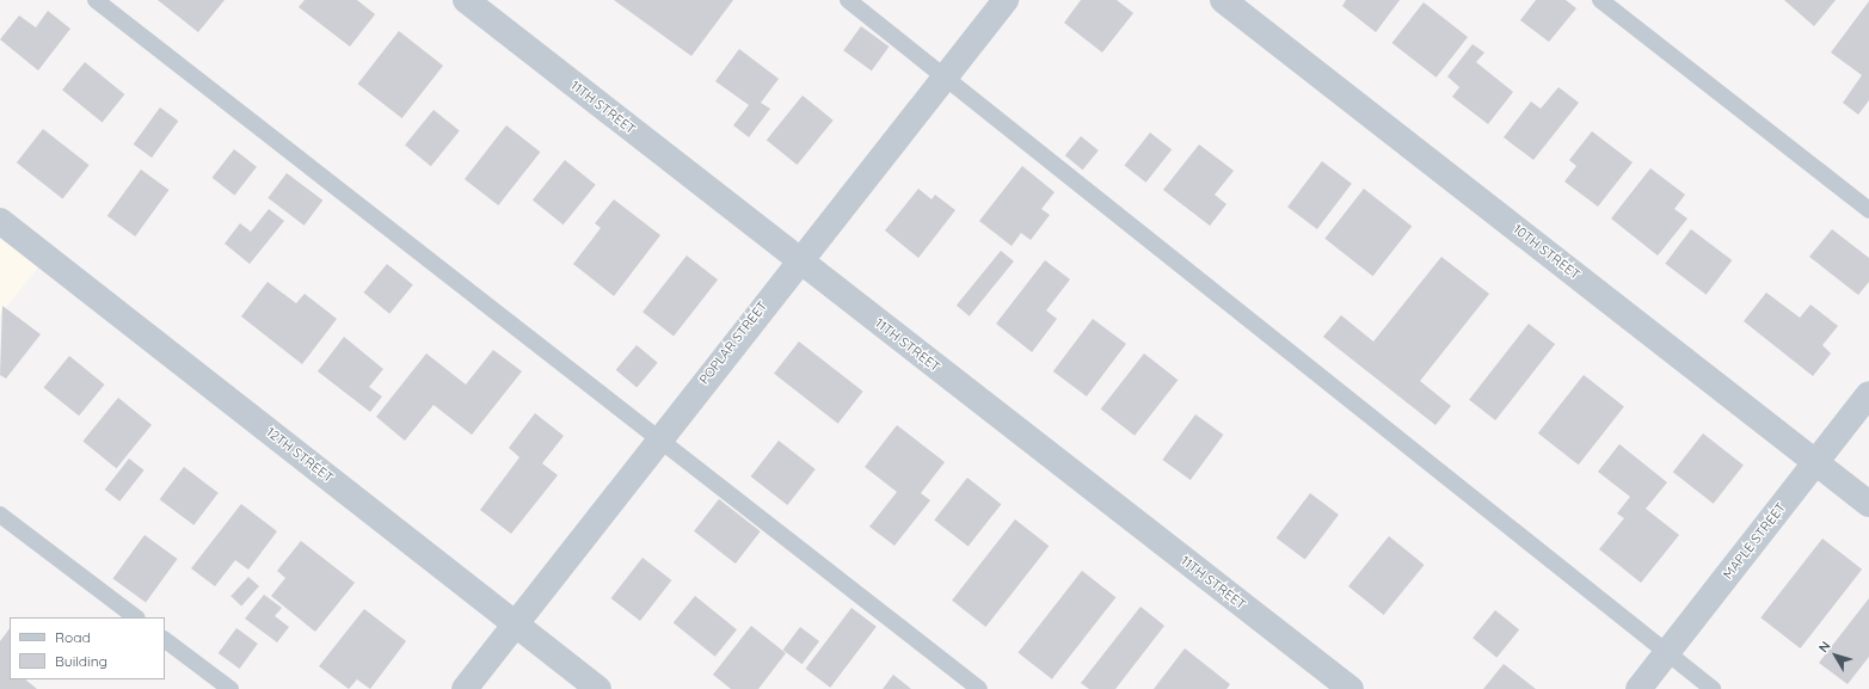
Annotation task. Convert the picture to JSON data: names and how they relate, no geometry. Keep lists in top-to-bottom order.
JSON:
{
  "streets": {
    "street": [
      "11TH STREET",
      "10TH STREET",
      "POPLAR STREET",
      "12TH STREET",
      "MAPLE STREET"
    ]
  },
  "crossings": [
    ["11TH STREET", "POPLAR STREET"],
    ["10TH STREET", "MAPLE STREET"],
    ["POPLAR STREET", "12TH STREET"]
  ],
  "legend": ["Road", "Building"],
  "north": "top left"
}
